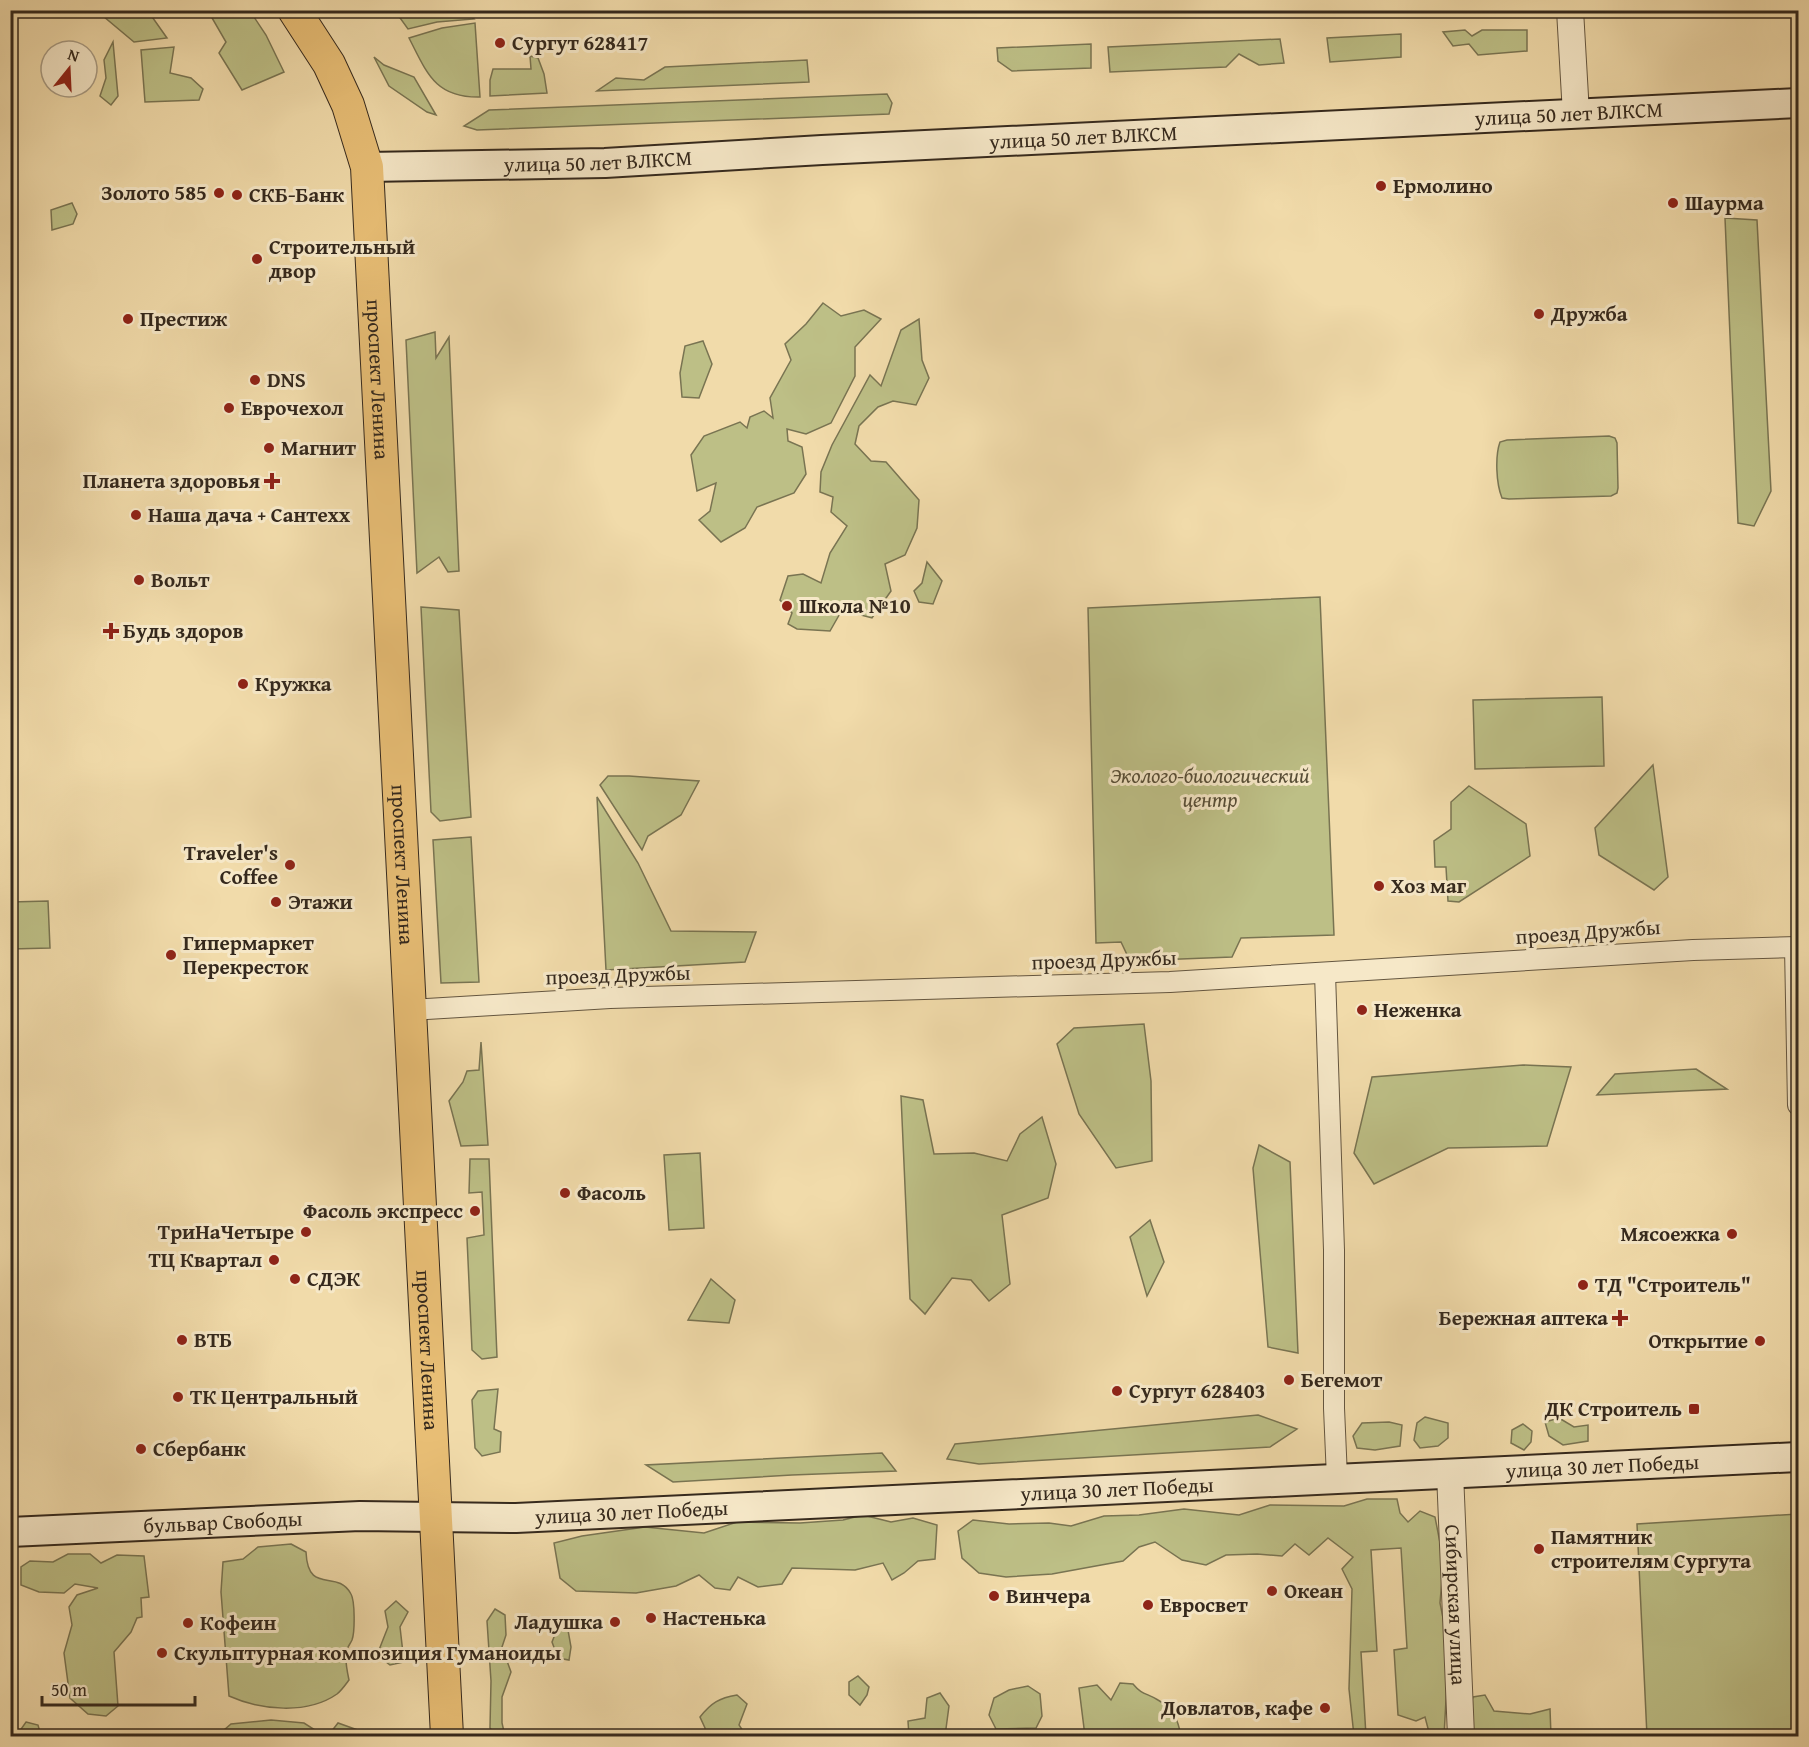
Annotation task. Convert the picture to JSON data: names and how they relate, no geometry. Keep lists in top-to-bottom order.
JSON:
{
  "streets": {
    "main road": [
      "улица 50 лет ВЛКСМ",
      "проспект Ленина",
      "улица 30 лет Победы",
      "бульвар Свободы"
    ],
    "street": ["проезд Дружбы", "Сибирская улица"]
  },
  "crossings": [
    ["улица 50 лет ВЛКСМ", "проспект Ленина"],
    ["проспект Ленина", "проезд Дружбы"],
    ["проспект Ленина", "улица 30 лет Победы"],
    ["проспект Ленина", "бульвар Свободы"],
    ["улица 30 лет Победы", "бульвар Свободы"],
    ["улица 30 лет Победы", "Сибирская улица"]
  ],
  "parks": ["Эколого-биологический центр"],
  "places": {
    "other": [
      "Сургут 628417",
      "Ермолино",
      "Золото 585",
      "СКБ-Банк",
      "Шаурма",
      "Строительный двор",
      "Дружба",
      "Престиж",
      "DNS",
      "Еврочехол",
      "Магнит",
      "Наша дача + Сантехх",
      "Вольт",
      "Школа №10",
      "Кружка",
      "Traveler's Coffee",
      "Хоз маг",
      "Этажи",
      "Гипермаркет Перекресток",
      "Неженка",
      "Фасоль",
      "Фасоль экспресс",
      "ТриНаЧетыре",
      "Мясоежка",
      "ТЦ Квартал",
      "СДЭК",
      "ТД \"Строитель\"",
      "ВТБ",
      "Открытие",
      "Бегемот",
      "Сургут 628403",
      "ТК Центральный",
      "Сбербанк",
      "Памятник строителям Сургута",
      "Океан",
      "Винчера",
      "Евросвет",
      "Настенька",
      "Ладушка",
      "Кофеин",
      "Скульптурная композиция Гуманоиды",
      "Довлатов, кафе"
    ],
    "health": ["Планета здоровья", "Будь здоров", "Бережная аптека"],
    "transit": ["ДК Строитель"]
  },
  "scale_bar": "50 m",
  "north": "top"
}
